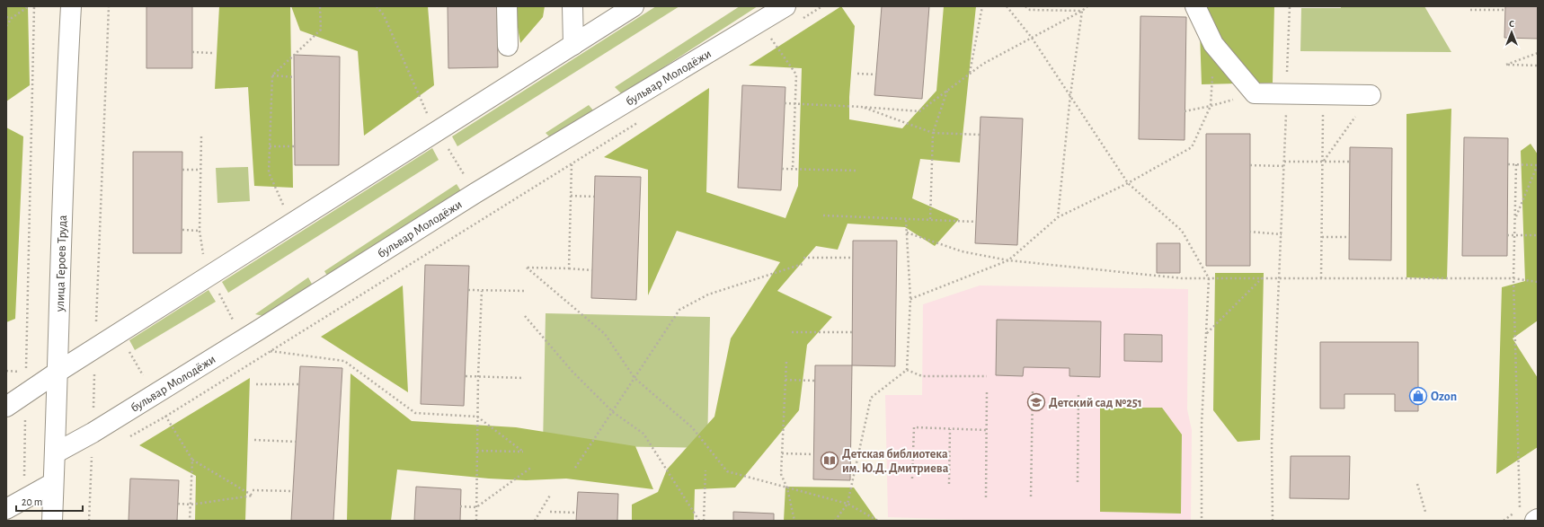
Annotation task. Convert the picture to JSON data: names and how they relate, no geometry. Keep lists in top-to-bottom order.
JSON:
{
  "streets": {
    "street": ["бульвар Молодёжи", "улица Героев Труда"]
  },
  "crossings": [
    ["бульвар Молодёжи", "улица Героев Труда"]
  ],
  "places": {
    "shop": ["Ozon"],
    "school or university": ["Детский сад №251"],
    "library": ["Детская библиотека им. Ю.Д. Дмитриева"]
  },
  "scale_bar": "20 m",
  "north": "top"
}
